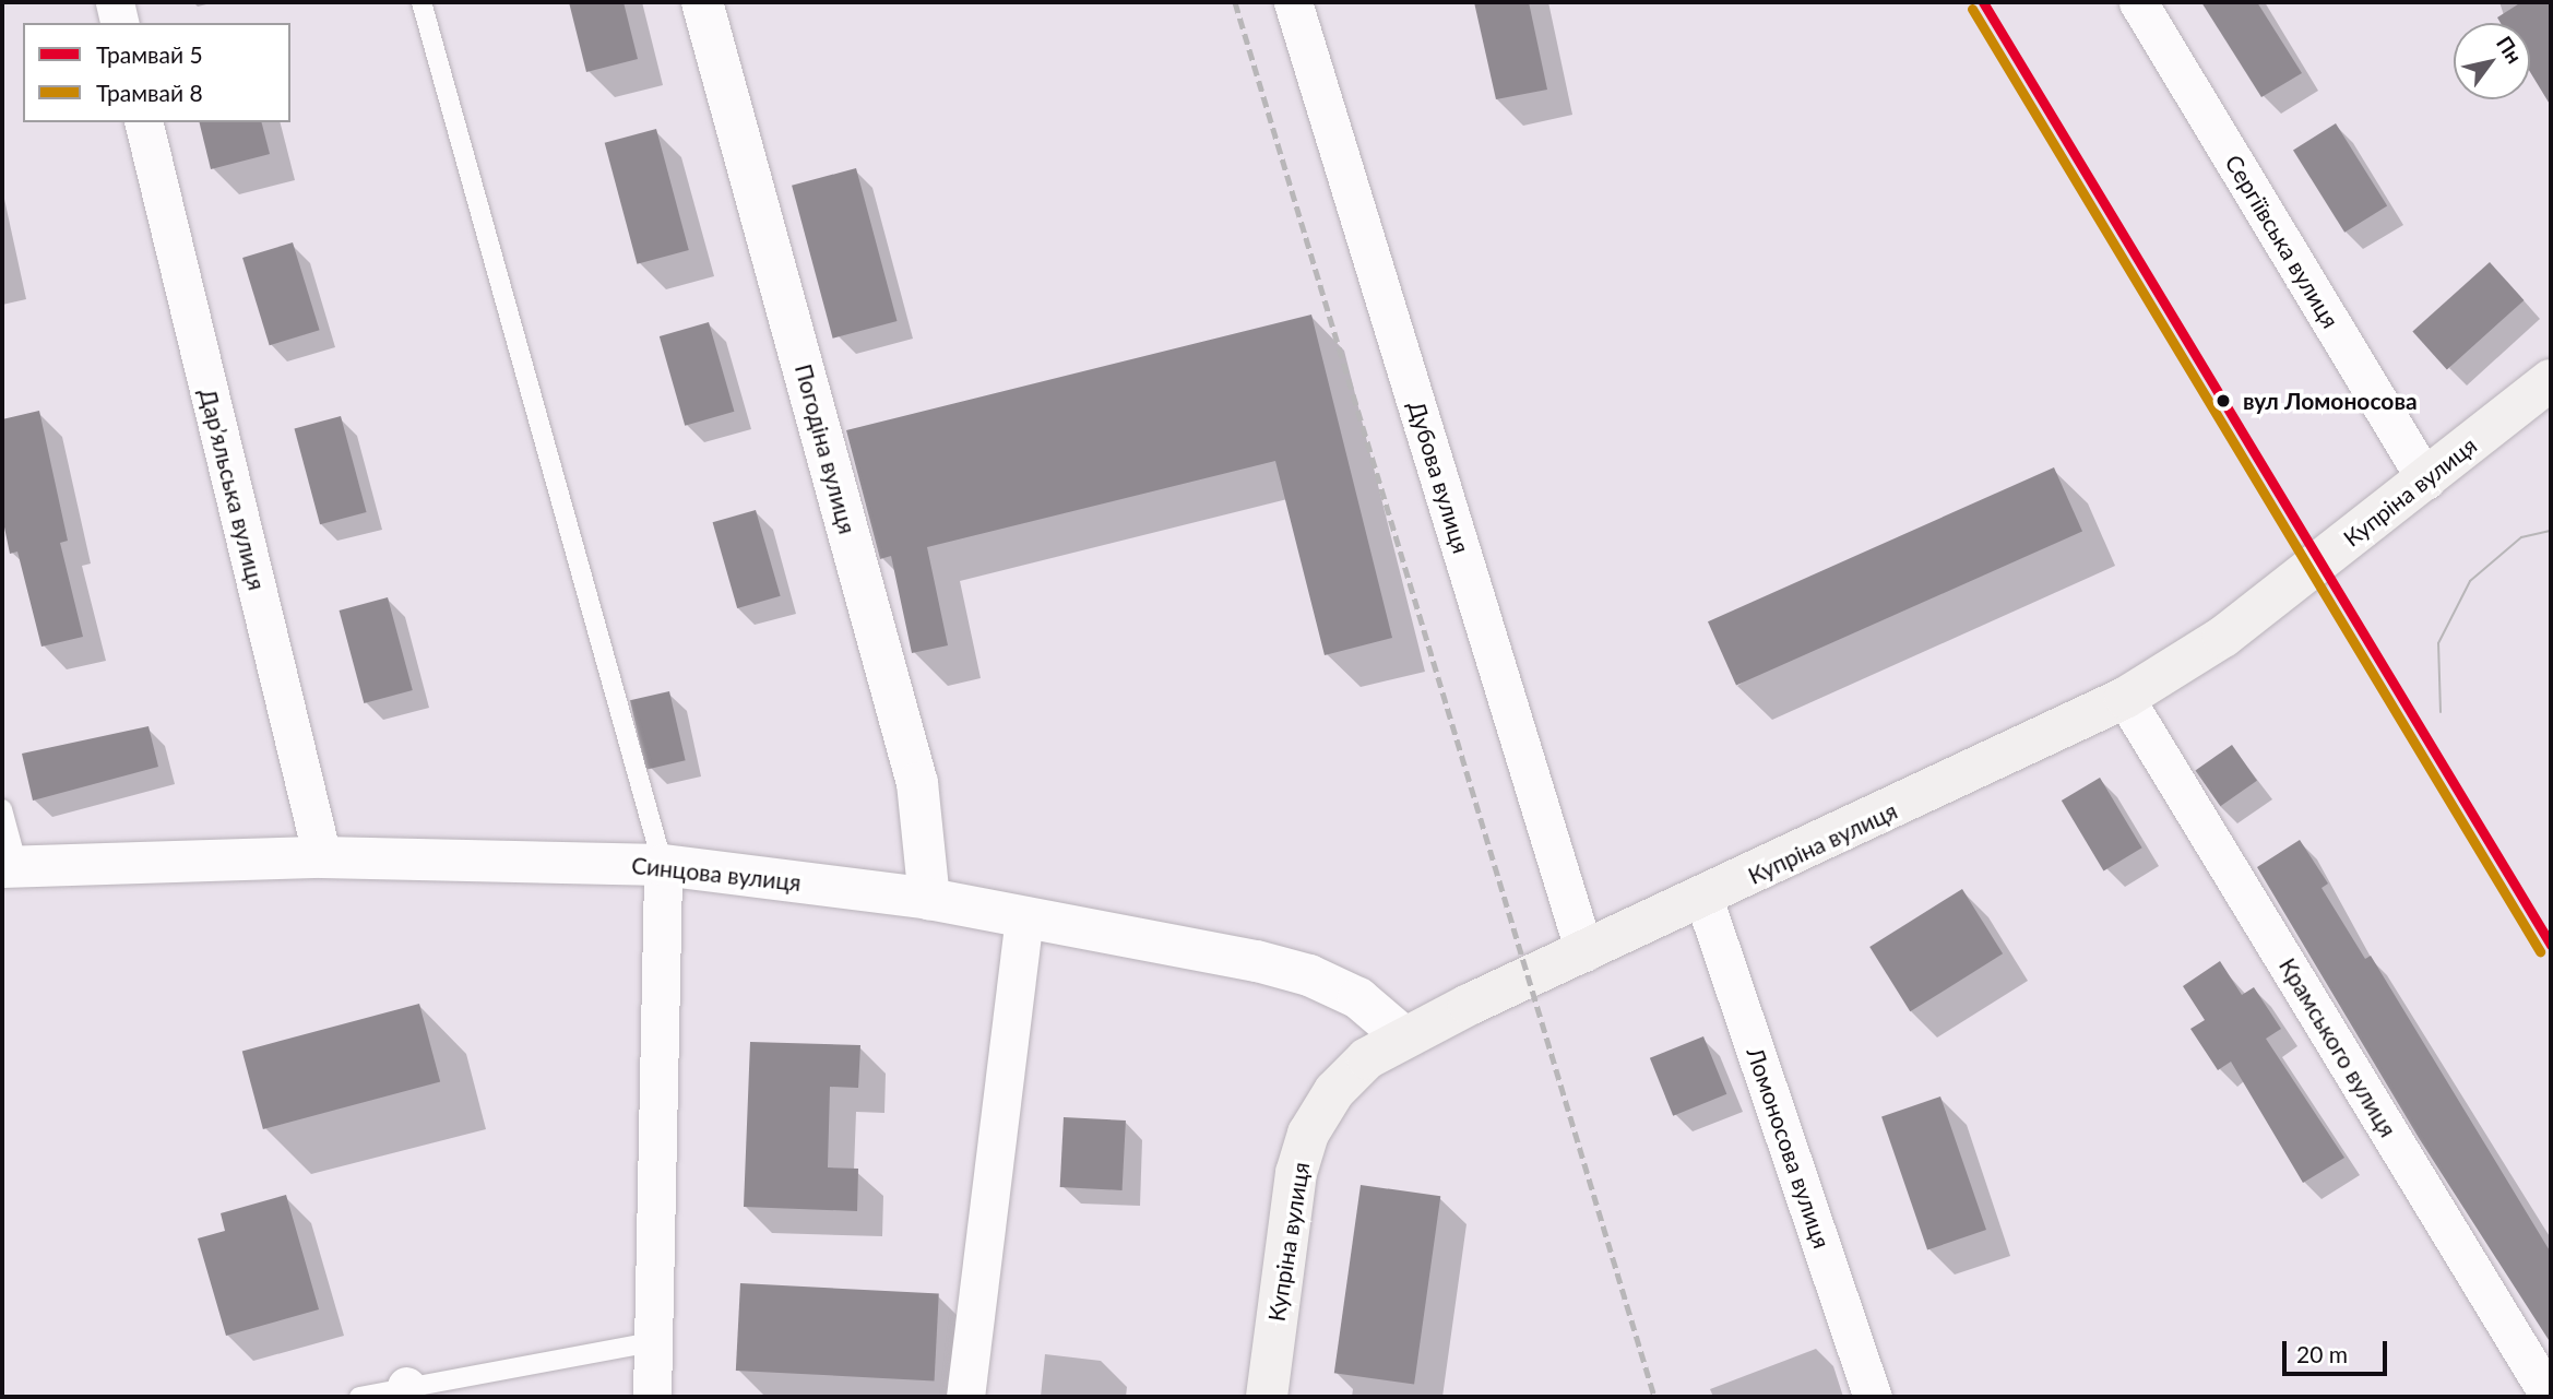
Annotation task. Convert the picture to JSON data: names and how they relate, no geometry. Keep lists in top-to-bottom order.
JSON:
{
  "streets": {
    "main road": ["Купріна вулиця"],
    "street": [
      "Сергіївська вулиця",
      "Погодіна вулиця",
      "Дубова вулиця",
      "Дар’яльська вулиця",
      "Синцова вулиця",
      "Крамського вулиця",
      "Ломоносова вулиця"
    ]
  },
  "crossings": [
    ["Сергіївська вулиця", "Купріна вулиця"],
    ["Погодіна вулиця", "Синцова вулиця"],
    ["Дубова вулиця", "Купріна вулиця"],
    ["Дар’яльська вулиця", "Синцова вулиця"],
    ["Купріна вулиця", "Синцова вулиця"],
    ["Купріна вулиця", "Крамського вулиця"],
    ["Купріна вулиця", "Ломоносова вулиця"]
  ],
  "places": ["вул Ломоносова"],
  "lines": ["tram line 5", "tram line 8"],
  "legend": ["Трамвай 5", "Трамвай 8"],
  "scale_bar": "20 m",
  "north": "top right"
}
